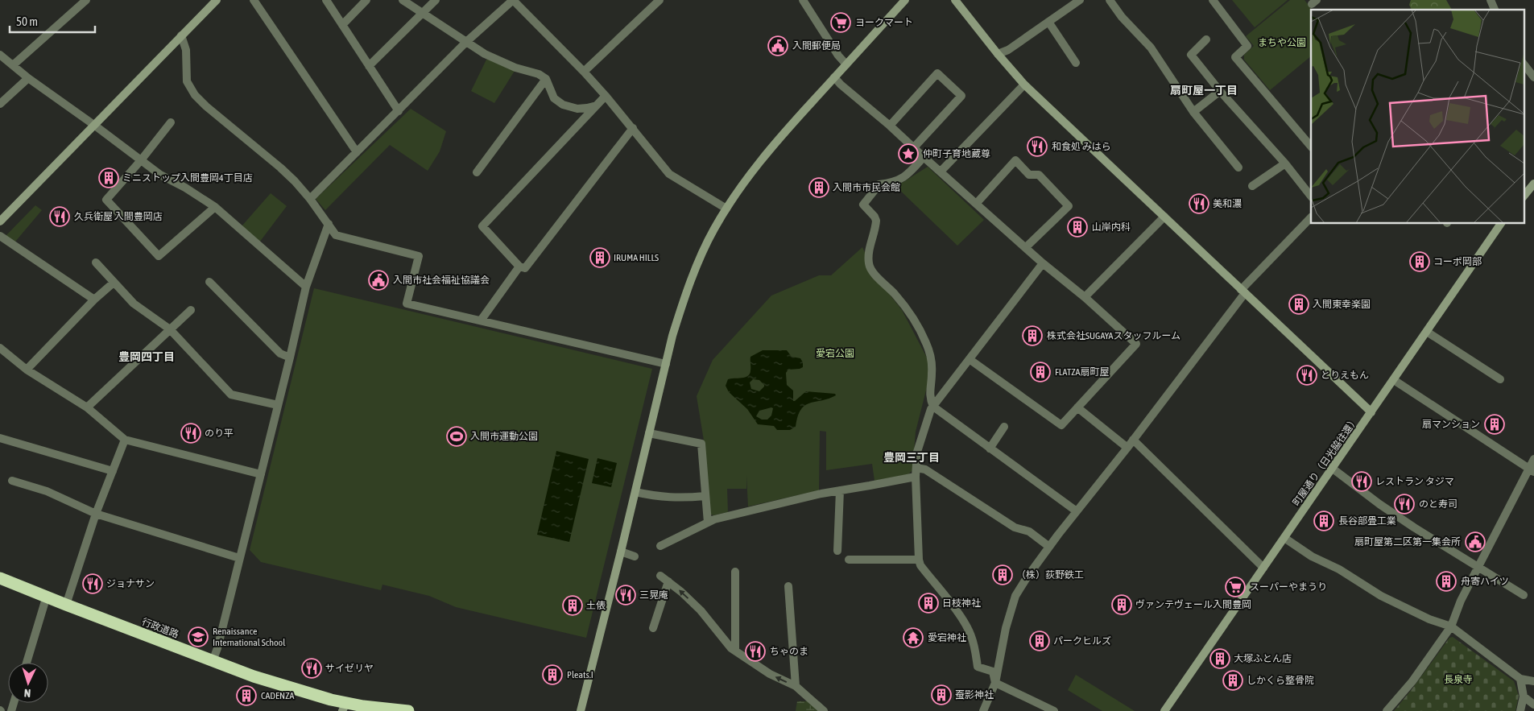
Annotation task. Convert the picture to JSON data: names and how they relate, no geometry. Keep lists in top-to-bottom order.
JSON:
{
  "streets": {
    "highway": ["行政道路"],
    "street": ["町屋通り（日光脇往還）"]
  },
  "districts": ["扇町屋一丁目", "豊岡四丁目", "豊岡三丁目"],
  "parks": ["まちや公園", "愛宕公園", "長泉寺"],
  "places": {
    "supermarket": ["ヨークマート", "スーパーやまうり"],
    "public building": ["入間郵便局", "入間市社会福祉協議会", "扇町屋第二区第一集会所"],
    "restaurant": [
      "和食処 みはら",
      "美和濃",
      "久兵衛屋 入間豊岡店",
      "とりえもん",
      "のり平",
      "レストラン タジマ",
      "のと寿司",
      "ジョナサン",
      "三晃庵",
      "ちゃのま",
      "サイゼリヤ"
    ],
    "place": ["仲町子育地蔵尊"],
    "building": [
      "ミニストップ入間豊岡4丁目店",
      "入間市市民会館",
      "山岸内科",
      "IRUMA HILLS",
      "コーポ岡部",
      "入間東幸楽園",
      "株式会社SUGAYAスタッフルーム",
      "FLATZA扇町屋",
      "扇マンション",
      "長谷部畳工業",
      "（株）荻野鉄工",
      "舟寄ハイツ",
      "日枝神社",
      "ヴァンテヴェール入間豊岡",
      "土俵",
      "パークヒルズ",
      "大塚ふとん店",
      "Pleats.I",
      "しかくら整骨院",
      "蚕影神社",
      "CADENZA"
    ],
    "sports": ["入間市運動公園"],
    "school or university": ["Renaissance International School"],
    "temple": ["愛宕神社"]
  },
  "scale_bar": "50 m",
  "north": "bottom"
}
